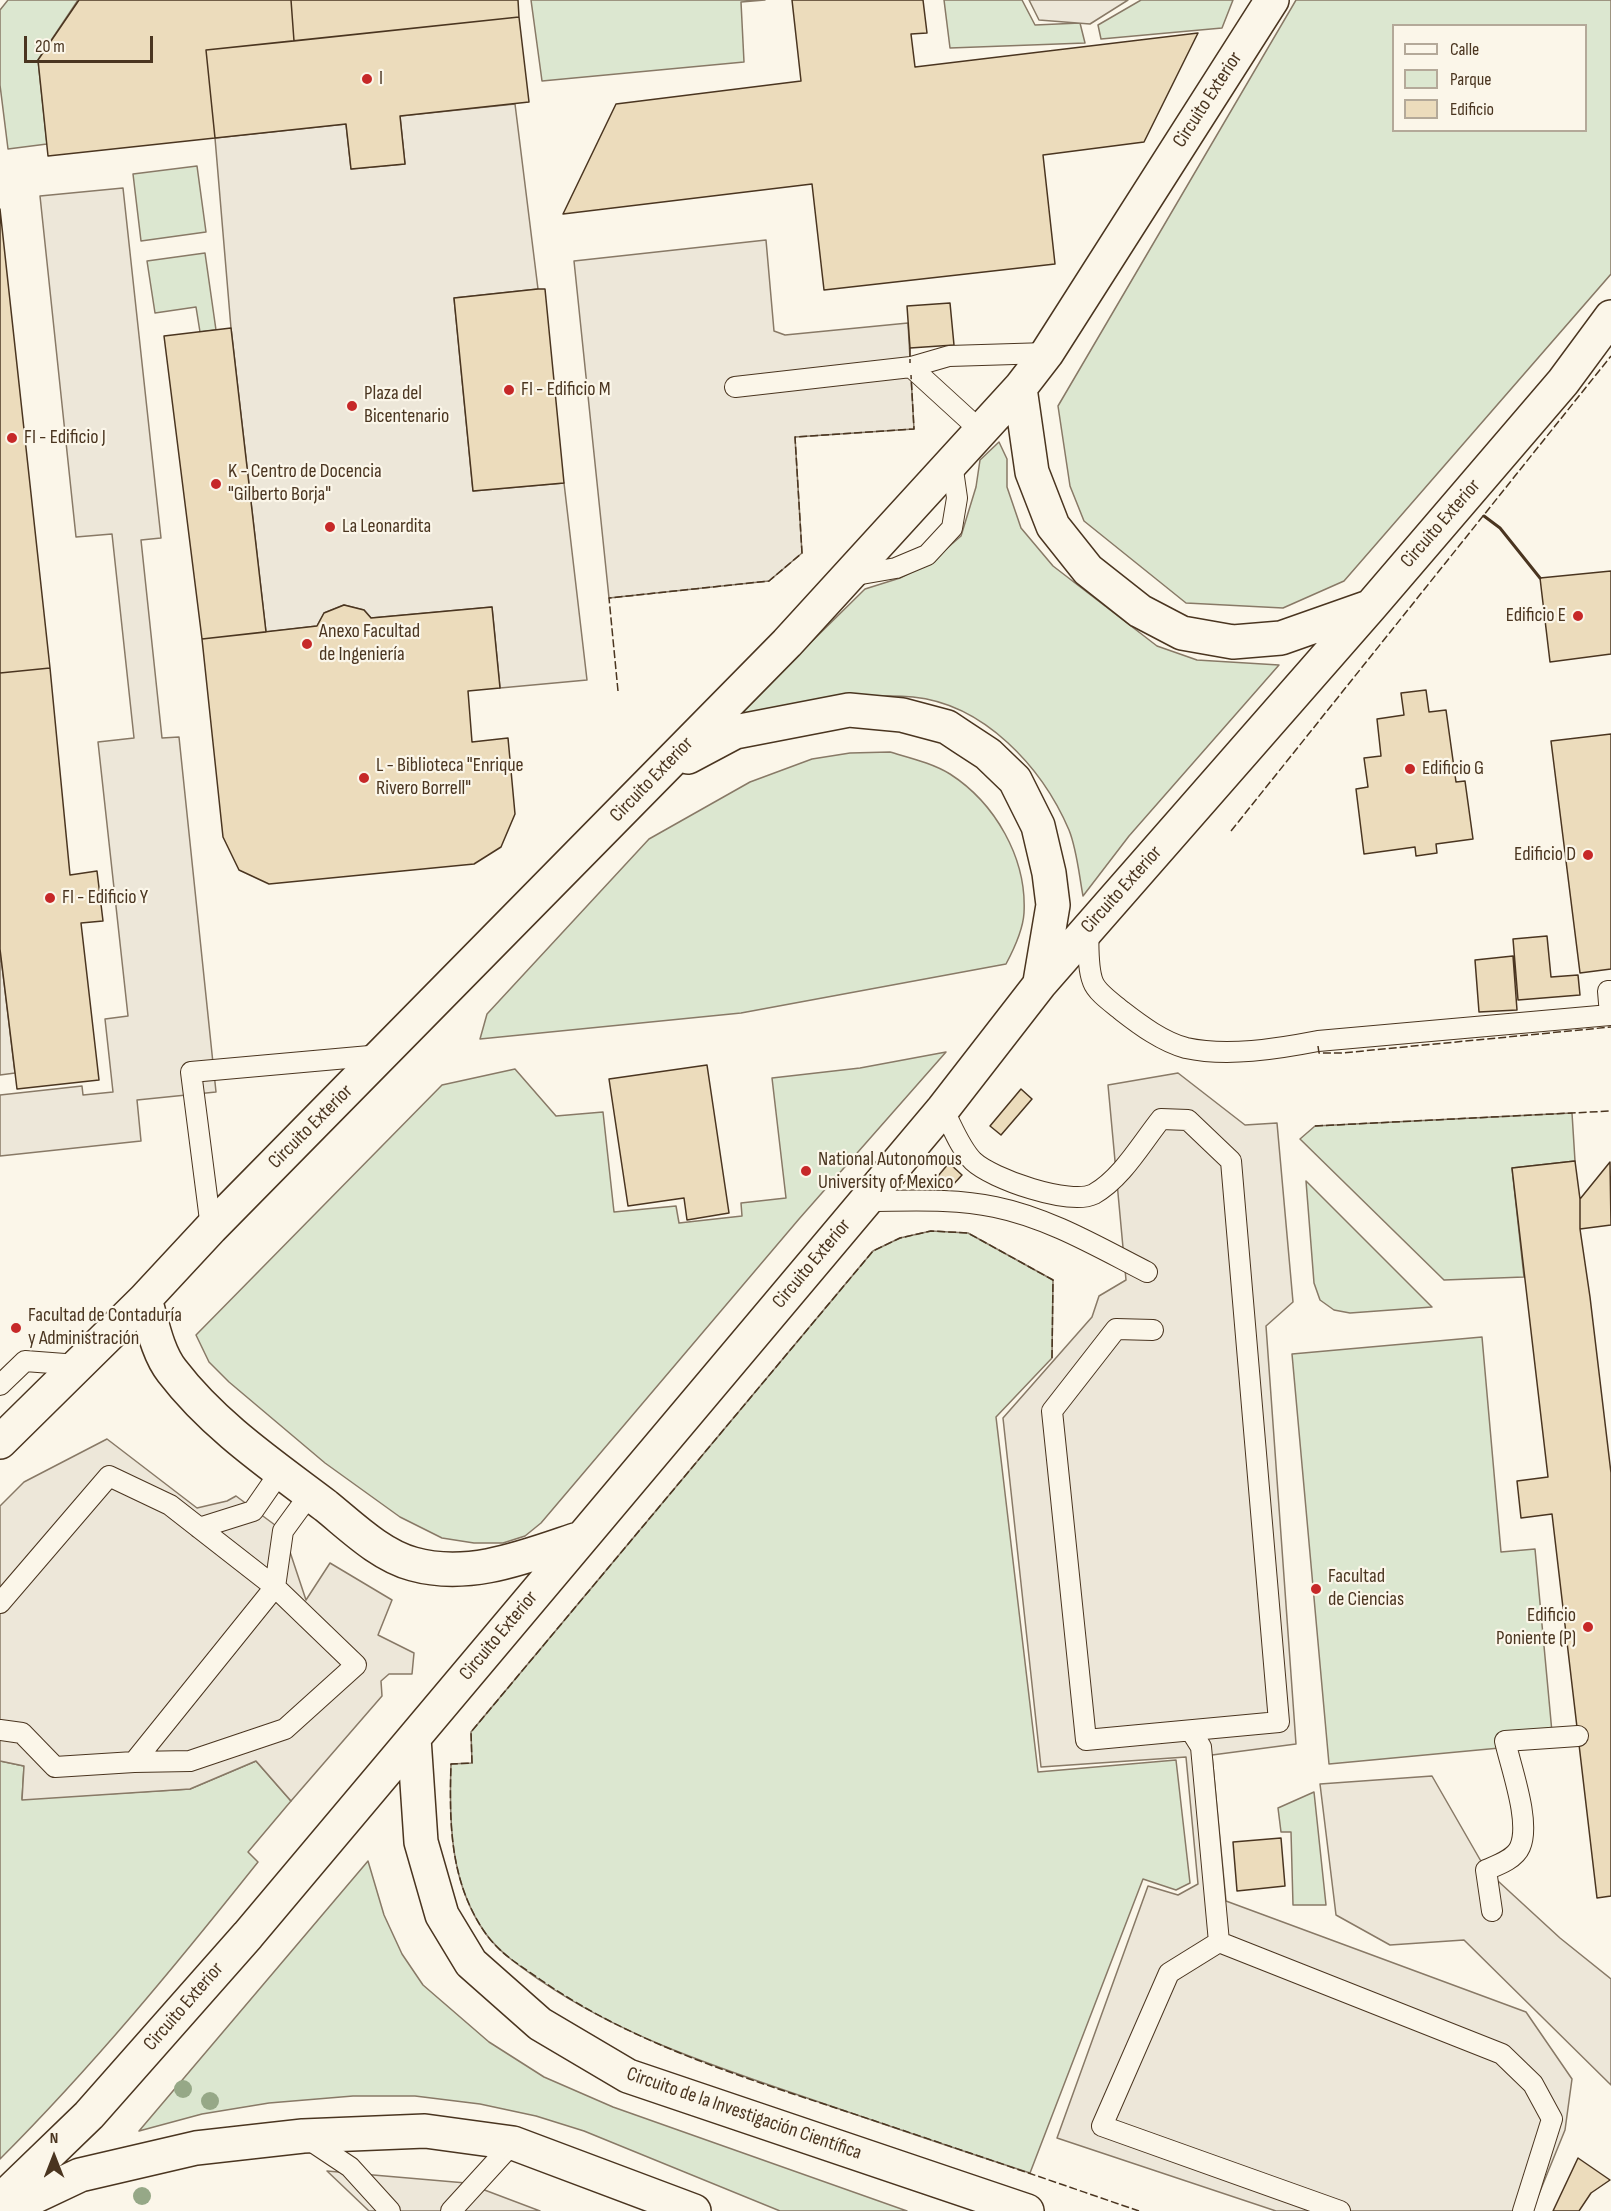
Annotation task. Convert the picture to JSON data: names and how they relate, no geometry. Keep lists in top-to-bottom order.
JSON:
{
  "streets": {
    "street": ["Circuito Exterior", "Circuito de la Investigación Científica"]
  },
  "crossings": [
    ["Circuito Exterior", "Circuito de la Investigación Científica"]
  ],
  "places": [
    "I",
    "FI - Edificio M",
    "Plaza del Bicentenario",
    "FI - Edificio J",
    "K - Centro de Docencia \"Gilberto Borja\"",
    "La Leonardita",
    "Edificio E",
    "Anexo Facultad de Ingeniería",
    "Edificio G",
    "L - Biblioteca \"Enrique Rivero Borrell\"",
    "Edificio D",
    "FI - Edificio Y",
    "National Autonomous University of Mexico",
    "Facultad de Contaduría y Administración",
    "Facultad de Ciencias",
    "Edificio Poniente (P)"
  ],
  "legend": ["Calle", "Parque", "Edificio"],
  "scale_bar": "20 m",
  "north": "top"
}
